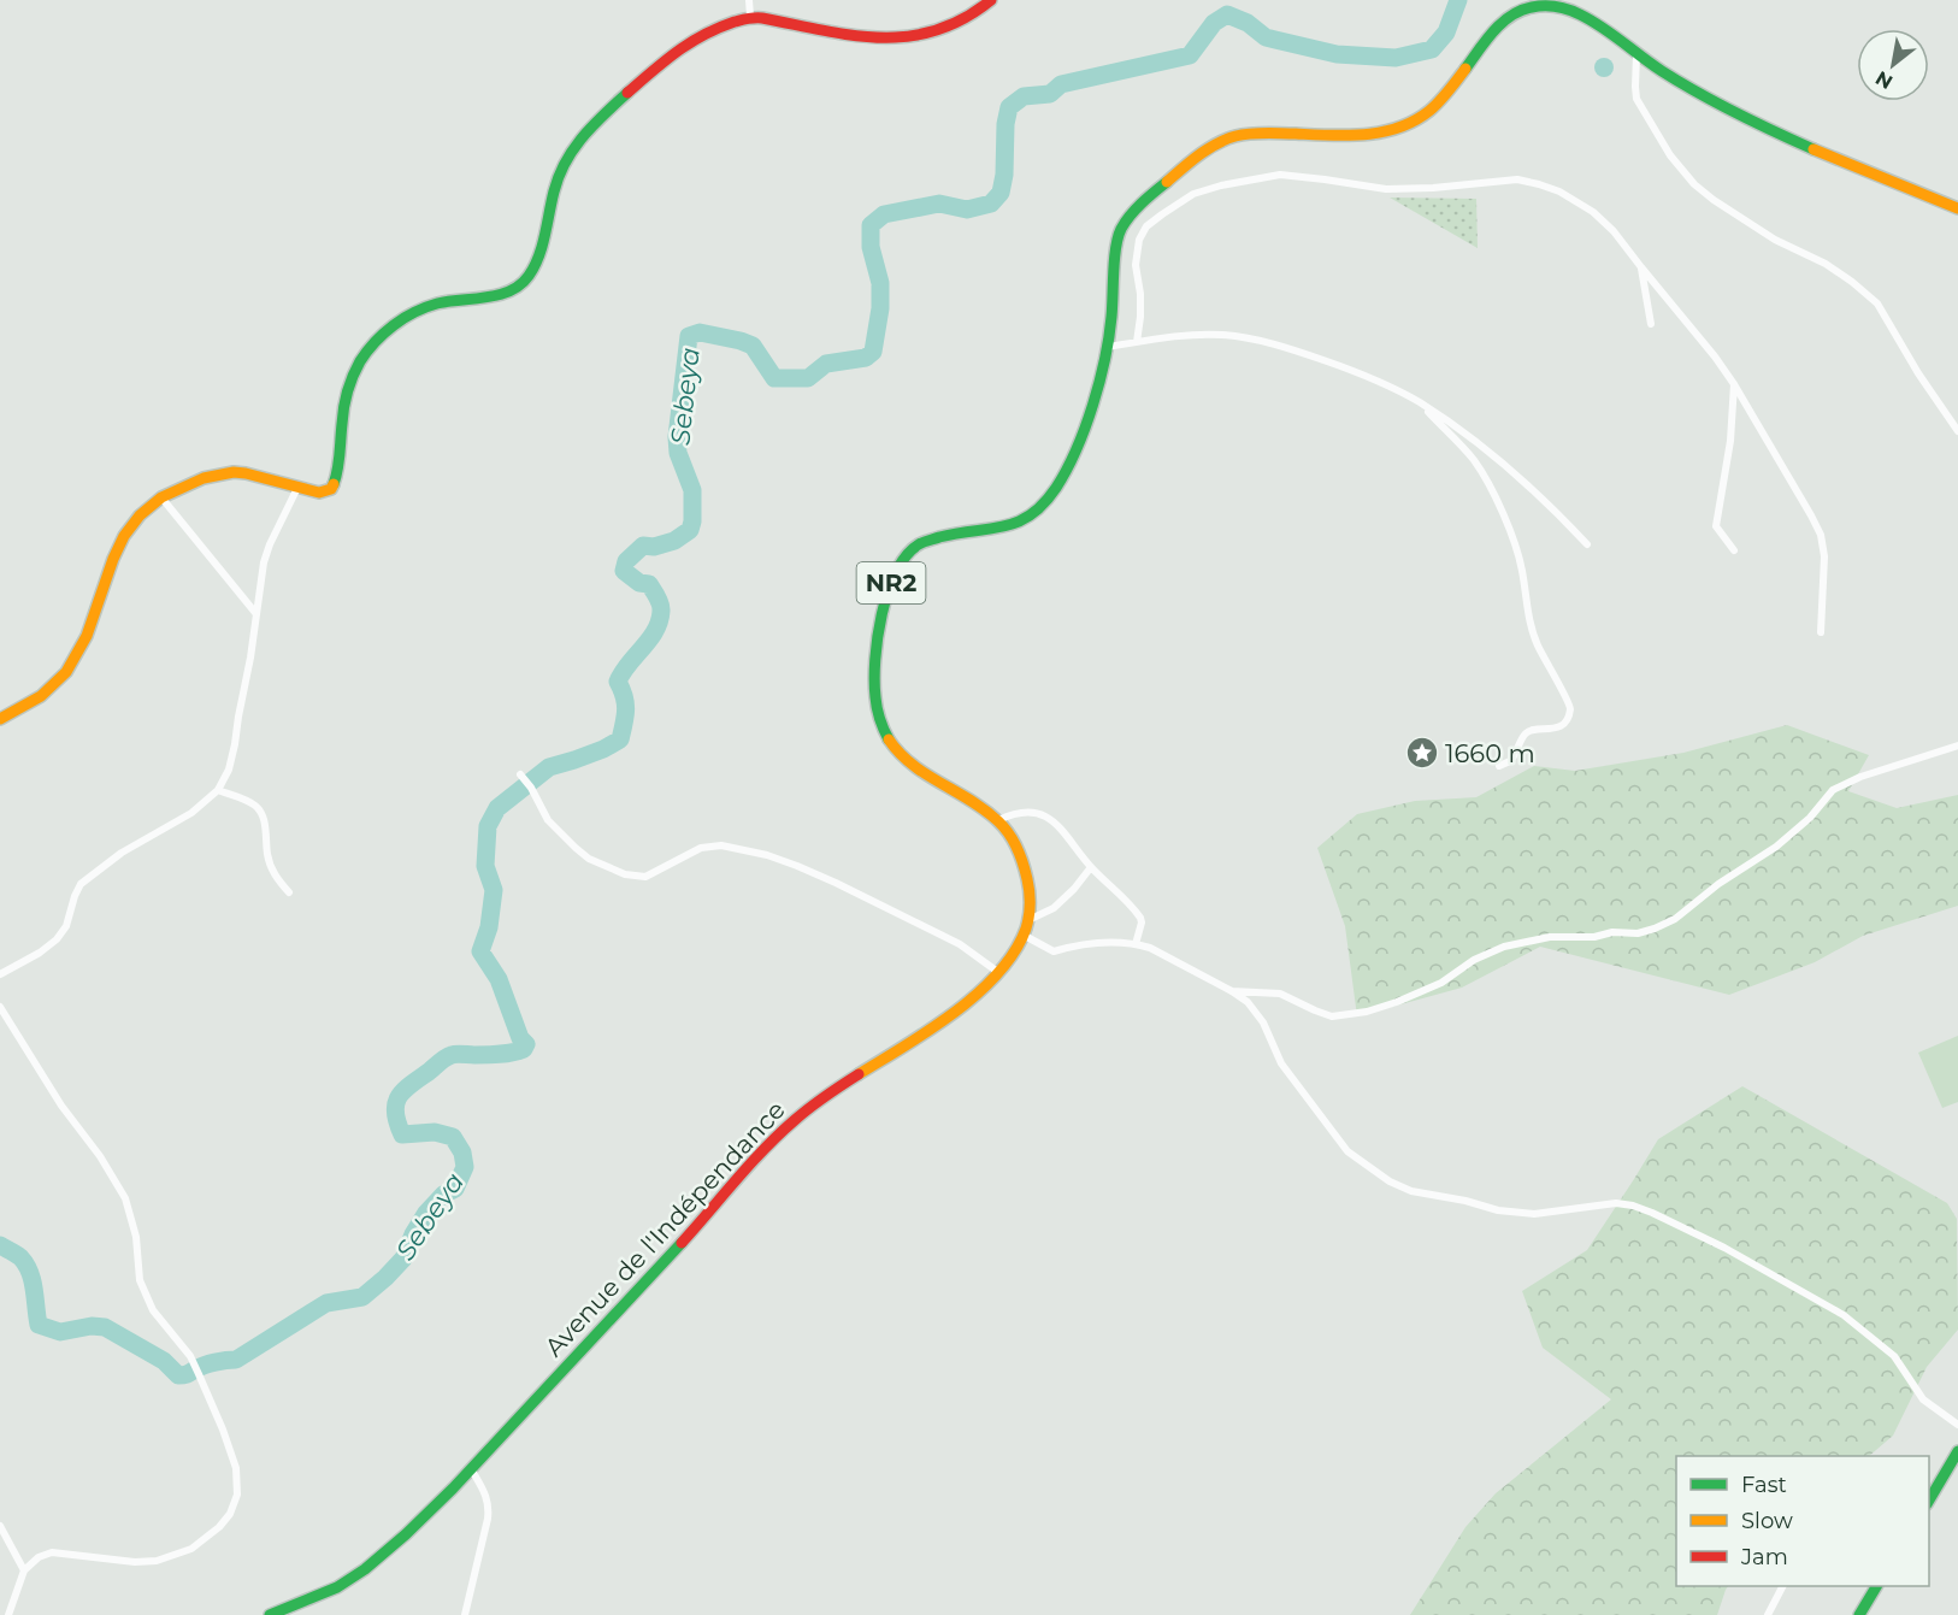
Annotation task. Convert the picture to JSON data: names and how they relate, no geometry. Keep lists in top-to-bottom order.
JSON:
{
  "streets": {
    "main road": ["NR2", "Avenue de l'Indépendance"]
  },
  "water": ["Sebeya"],
  "places": {
    "place": ["1660 m"]
  },
  "legend": ["Fast", "Slow", "Jam"],
  "north": "bottom left"
}
